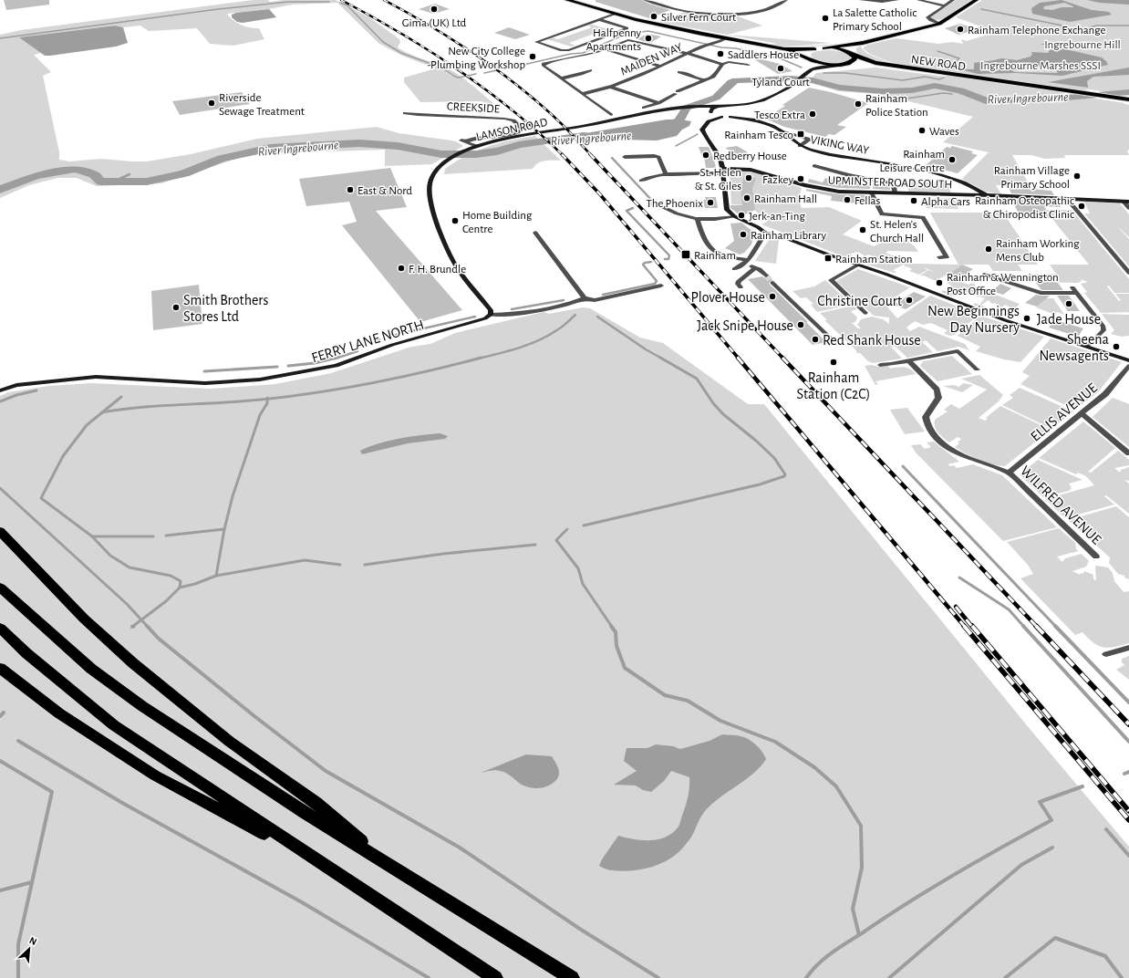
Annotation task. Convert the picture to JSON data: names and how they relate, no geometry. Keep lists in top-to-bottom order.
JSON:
{
  "streets": {
    "main road": ["NEW ROAD"],
    "street": [
      "MAIDEN WAY",
      "CREEKSIDE",
      "LAMSON ROAD",
      "VIKING WAY",
      "UPMINSTER ROAD SOUTH",
      "FERRY LANE NORTH",
      "ELLIS AVENUE",
      "WILFRED AVENUE"
    ]
  },
  "crossings": [
    ["CREEKSIDE", "LAMSON ROAD"],
    ["LAMSON ROAD", "FERRY LANE NORTH"],
    ["VIKING WAY", "UPMINSTER ROAD SOUTH"],
    ["ELLIS AVENUE", "WILFRED AVENUE"]
  ],
  "water": ["River Ingrebourne"],
  "parks": ["Ingrebourne Hill", "Ingrebourne Marshes SSSI"],
  "places": {
    "other": [
      "Gima (UK) Ltd",
      "Silver Fern Court",
      "La Salette Catholic Primary School",
      "Rainham Telephone Exchange",
      "Halfpenny Apartments",
      "Saddlers House",
      "New City College -Plumbing Workshop",
      "Tyland Court",
      "Riverside Sewage Treatment",
      "Rainham Police Station",
      "Tesco Extra",
      "Waves",
      "Redberry House",
      "Rainham Leisure Centre",
      "Rainham Village Primary School",
      "St. Helen & St. Giles",
      "Fazkey",
      "East & Nord",
      "Rainham Hall",
      "Fellas",
      "Alpha Cars",
      "The Phoenix",
      "Rainham Osteopathic & Chiropodist Clinic",
      "Jerk-an-Ting",
      "Home Building Centre",
      "St. Helen's Church Hall",
      "Rainham Library",
      "Rainham Working Mens Club",
      "F. H. Brundle",
      "Rainham & Wennington Post Office",
      "Plover House",
      "Christine Court",
      "Jade House",
      "Smith Brothers Stores Ltd",
      "New Beginnings Day Nursery",
      "Jack Snipe House",
      "Red Shank House",
      "Sheena Newsagents",
      "Rainham Station (C2C)"
    ],
    "transit": ["Rainham Tesco", "Rainham", "Rainham Station"]
  },
  "north": "top right"
}
